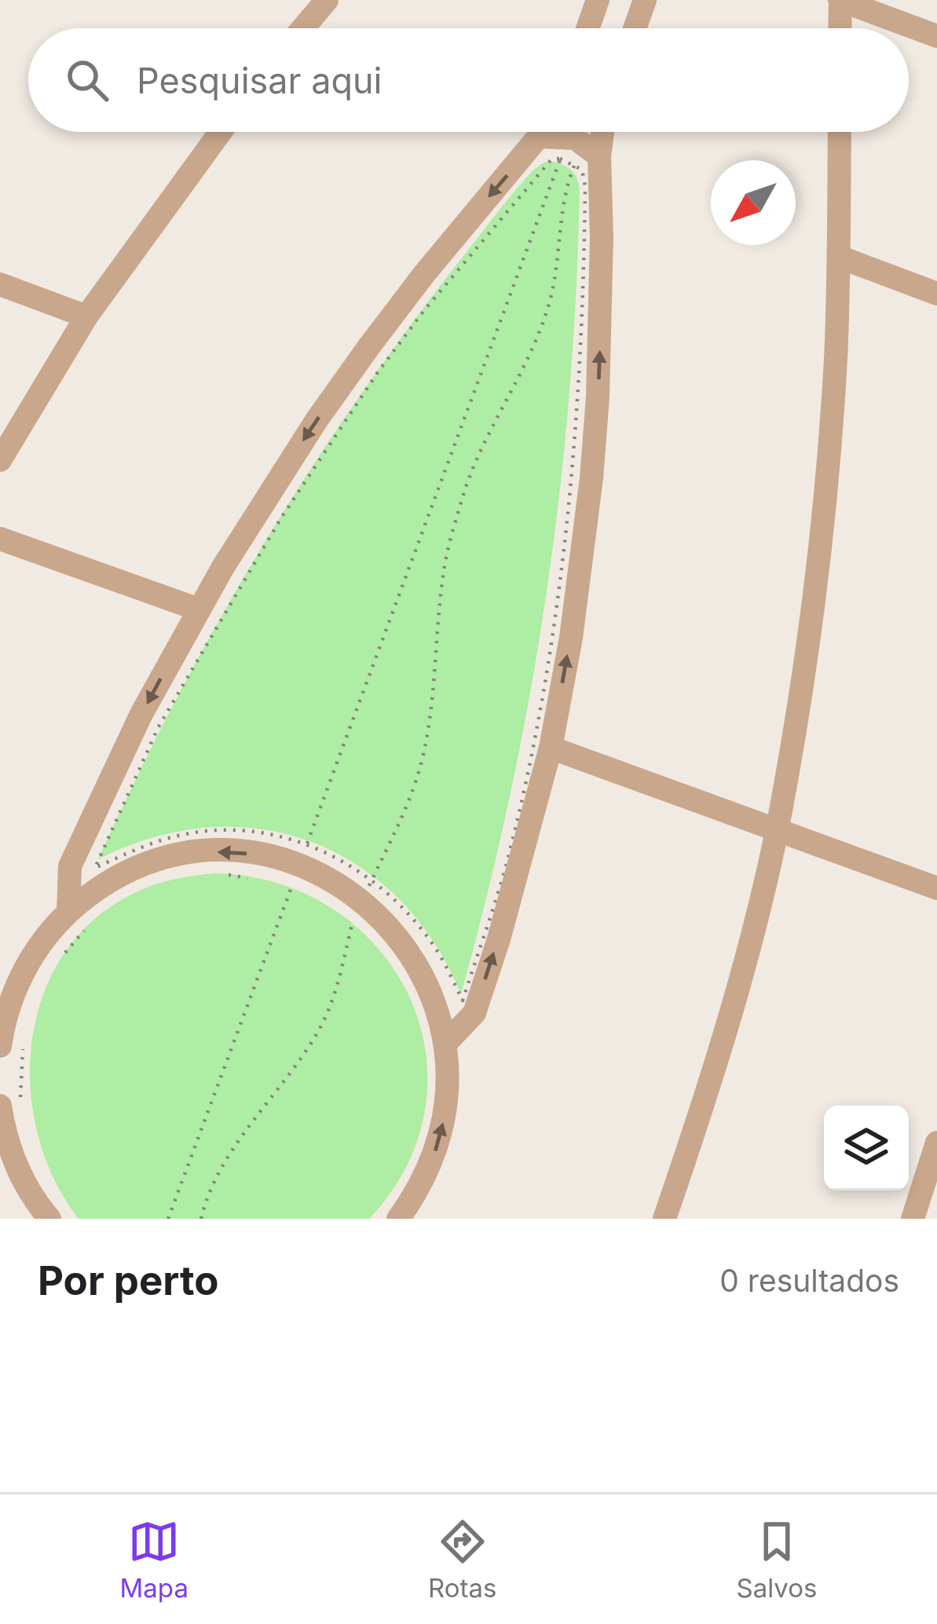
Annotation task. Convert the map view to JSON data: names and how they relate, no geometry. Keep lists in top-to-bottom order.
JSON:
{
  "north": "bottom left",
  "page": {
    "search": "Pesquisar aqui",
    "heading": ["Por perto", "0 resultados"],
    "nav": ["Mapa", "Rotas", "Salvos"]
  }
}
